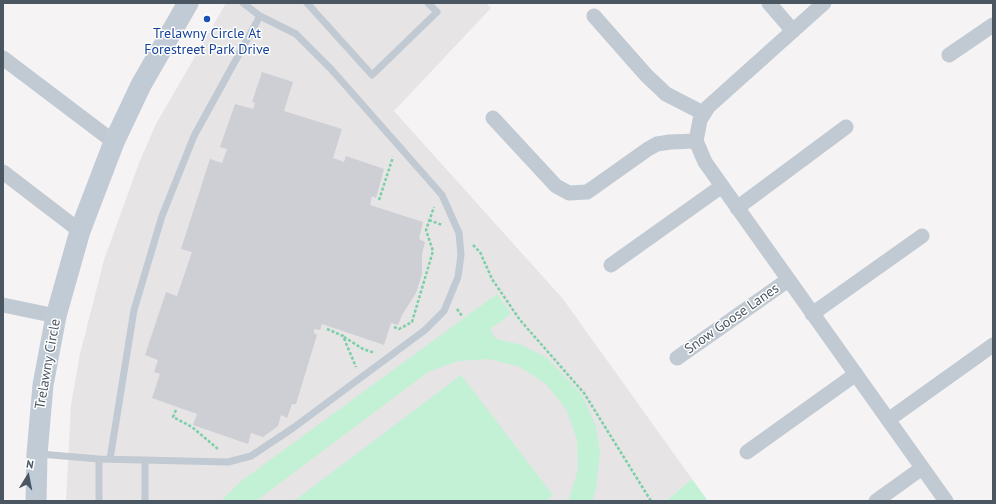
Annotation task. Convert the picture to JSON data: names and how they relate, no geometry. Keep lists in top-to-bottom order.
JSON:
{
  "streets": {
    "street": ["Snow Goose Lanes", "Trelawny Circle"]
  },
  "places": ["Trelawny Circle At Forestreet Park Drive"],
  "north": "top"
}
